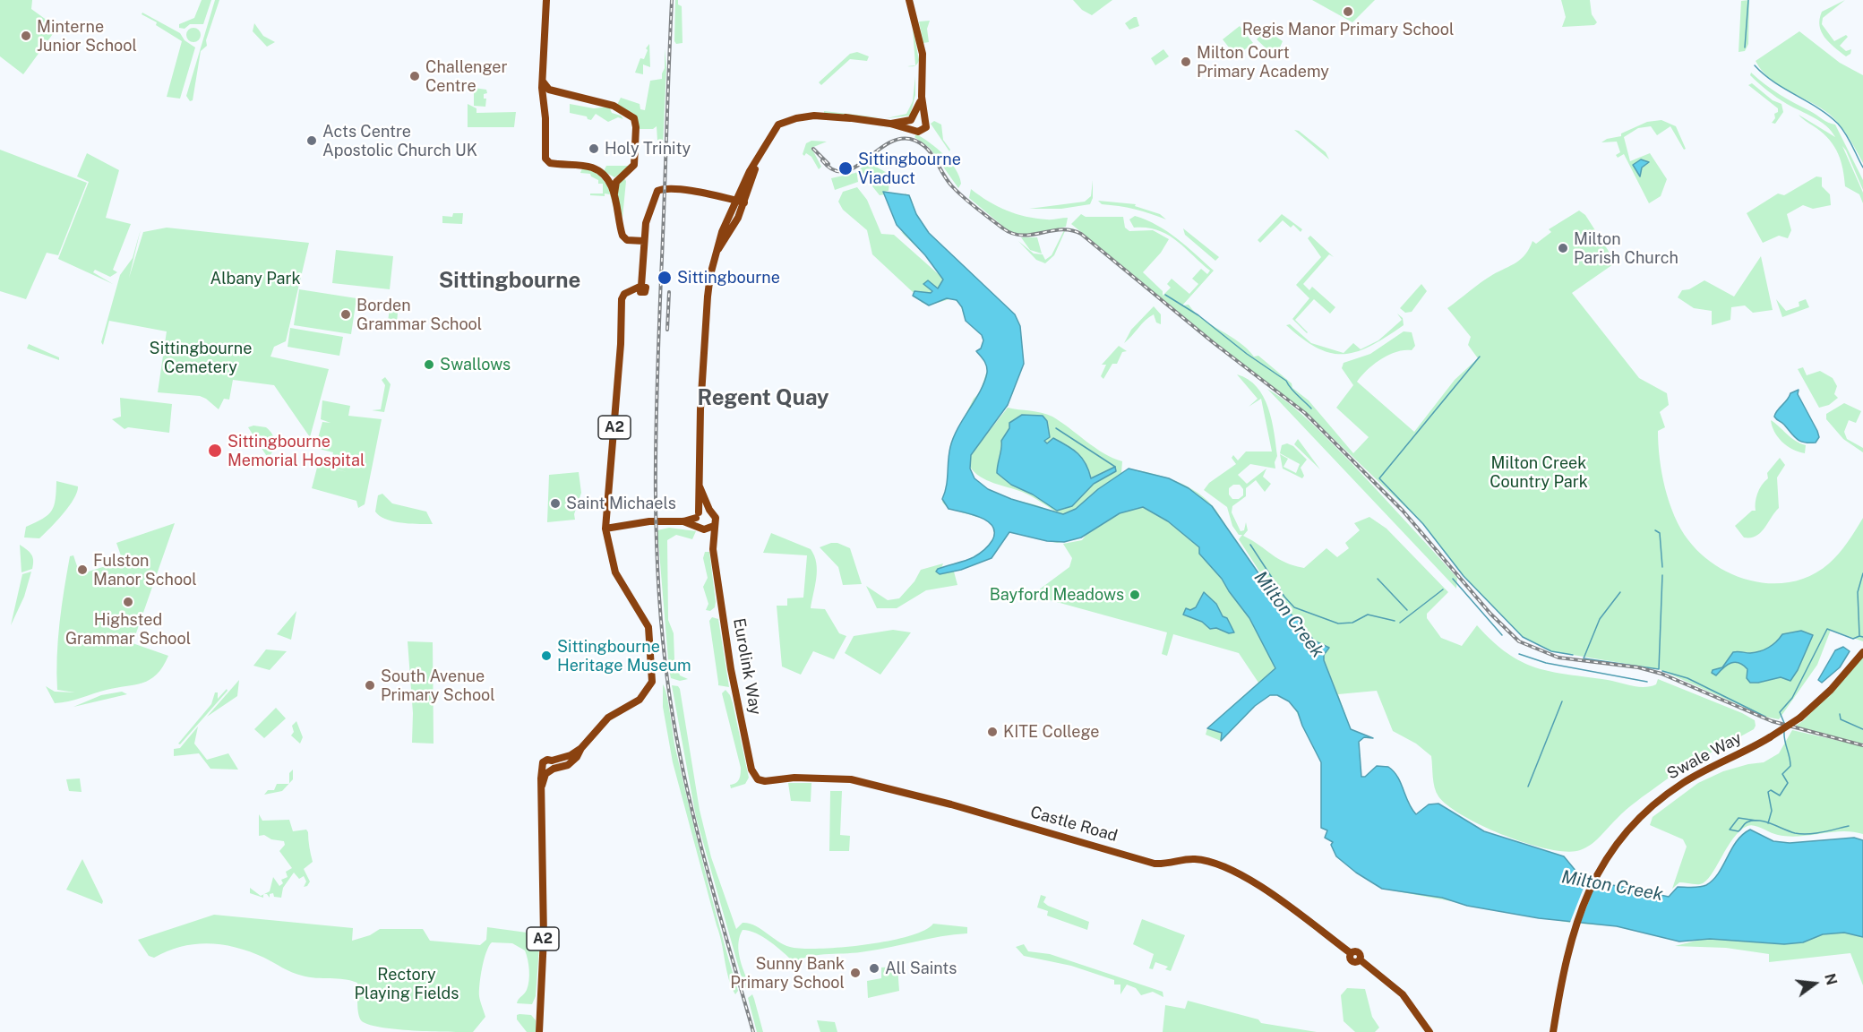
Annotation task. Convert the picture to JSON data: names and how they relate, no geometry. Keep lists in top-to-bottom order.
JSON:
{
  "streets": {
    "main road": [
      "A2",
      "Eurolink Way",
      "Swale Way",
      "Castle Road"
    ]
  },
  "crossings": [
    ["Eurolink Way", "Castle Road"]
  ],
  "districts": ["Sittingbourne", "Regent Quay"],
  "water": ["Milton Creek"],
  "parks": [
    "Albany Park",
    "Sittingbourne Cemetery",
    "Milton Creek Country Park",
    "Rectory Playing Fields"
  ],
  "places": [
    "Regis Manor Primary School",
    "Minterne Junior School",
    "Milton Court Primary Academy",
    "Challenger Centre",
    "Acts Centre Apostolic Church UK",
    "Holy Trinity",
    "Sittingbourne Viaduct",
    "Milton Parish Church",
    "Sittingbourne",
    "Borden Grammar School",
    "Swallows",
    "Sittingbourne Memorial Hospital",
    "Saint Michaels",
    "Fulston Manor School",
    "Bayford Meadows",
    "Highsted Grammar School",
    "Sittingbourne Heritage Museum",
    "South Avenue Primary School",
    "KITE College",
    "All Saints",
    "Sunny Bank Primary School"
  ],
  "north": "right"
}
